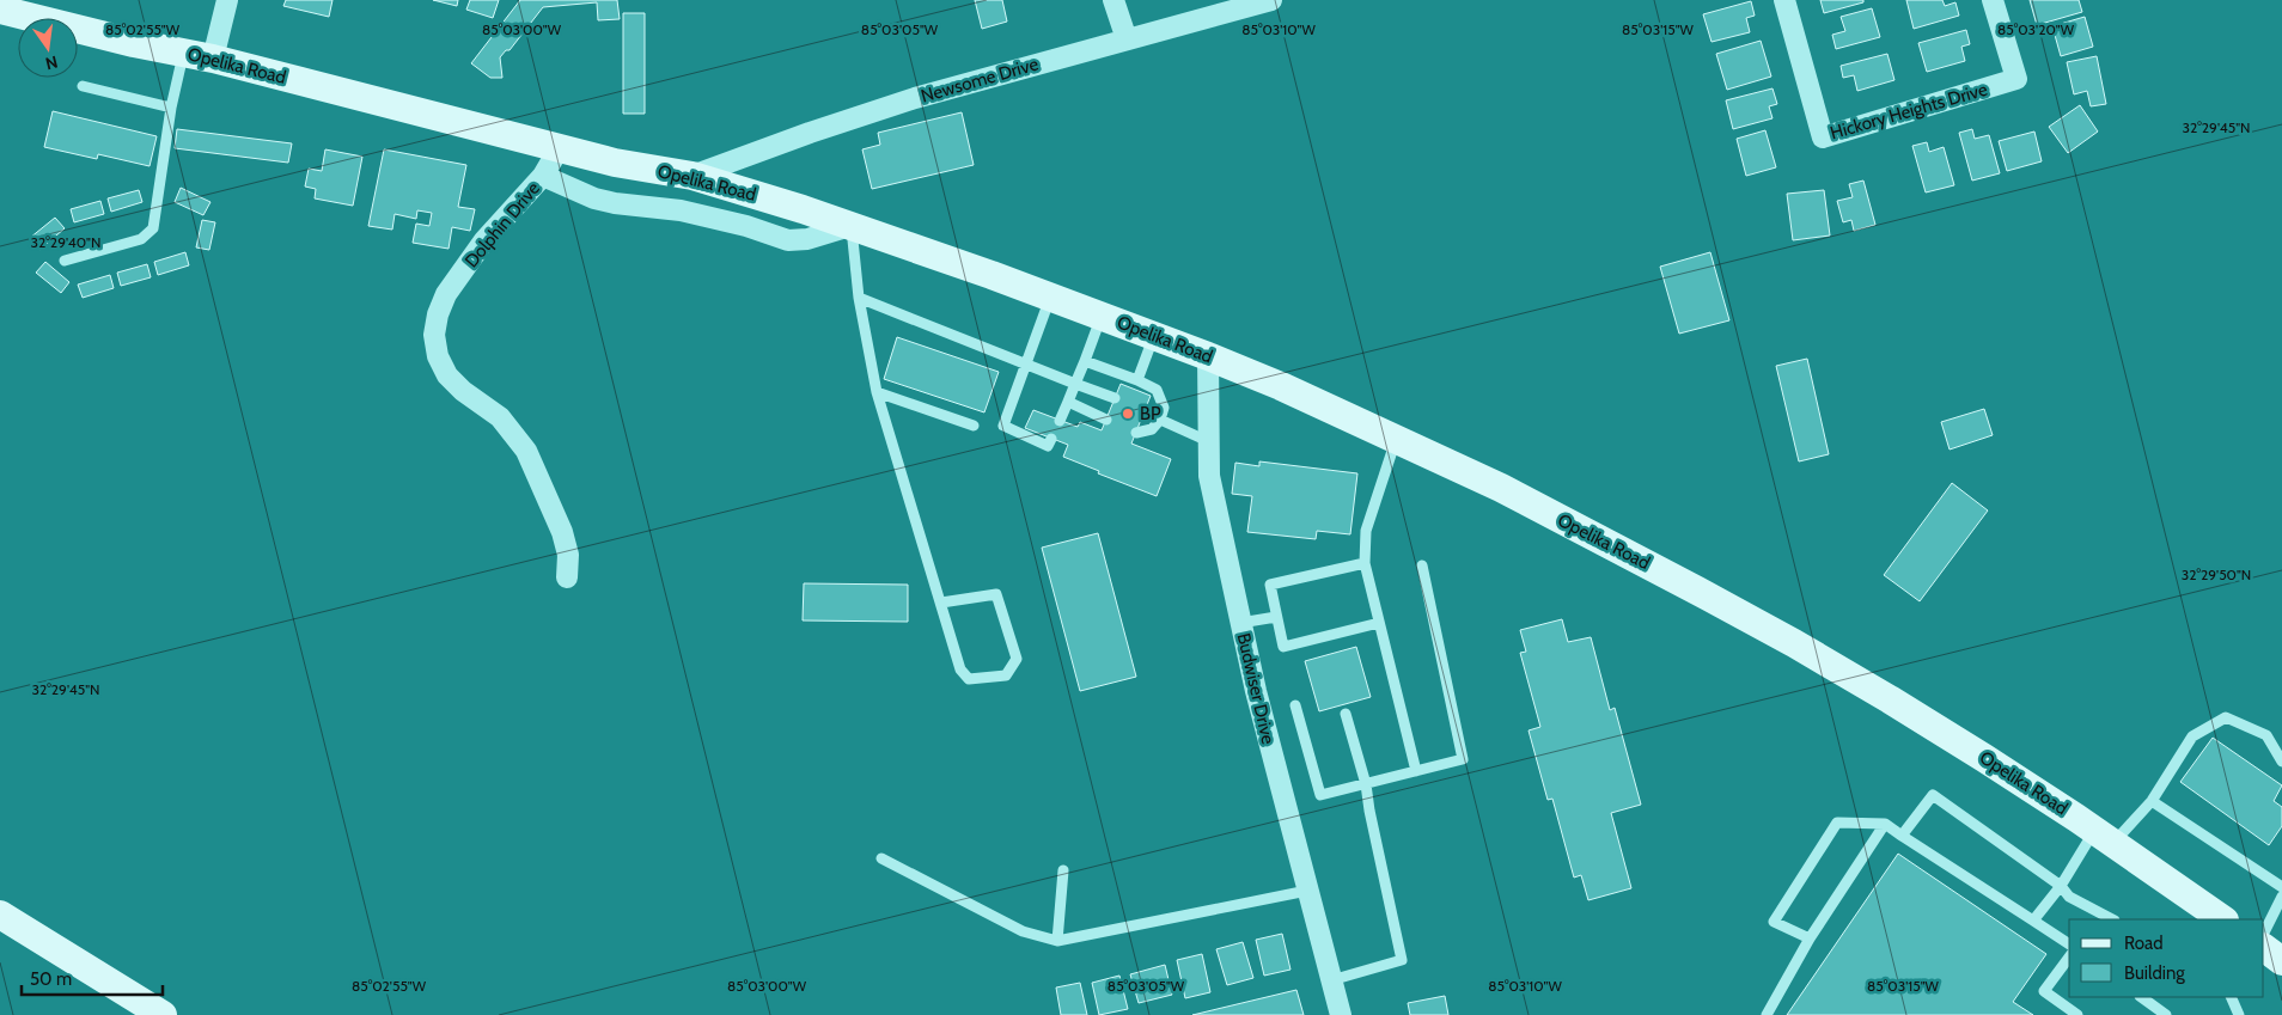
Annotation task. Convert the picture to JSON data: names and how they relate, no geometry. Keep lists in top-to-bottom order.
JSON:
{
  "streets": {
    "main road": ["Opelika Road"],
    "street": [
      "Newsome Drive",
      "Hickory Heights Drive",
      "Dolphin Drive",
      "Budwiser Drive"
    ]
  },
  "crossings": [
    ["Opelika Road", "Newsome Drive"],
    ["Opelika Road", "Dolphin Drive"],
    ["Opelika Road", "Budwiser Drive"]
  ],
  "places": ["BP"],
  "legend": ["Road", "Building"],
  "scale_bar": "50 m",
  "north": "bottom",
  "coordinates": [
    "85°02'55\"W",
    "85°03'00\"W",
    "85°03'05\"W",
    "85°03'10\"W",
    "85°03'15\"W",
    "85°03'20\"W",
    "32°29'45\"N",
    "32°29'40\"N",
    "32°29'50\"N"
  ]
}
